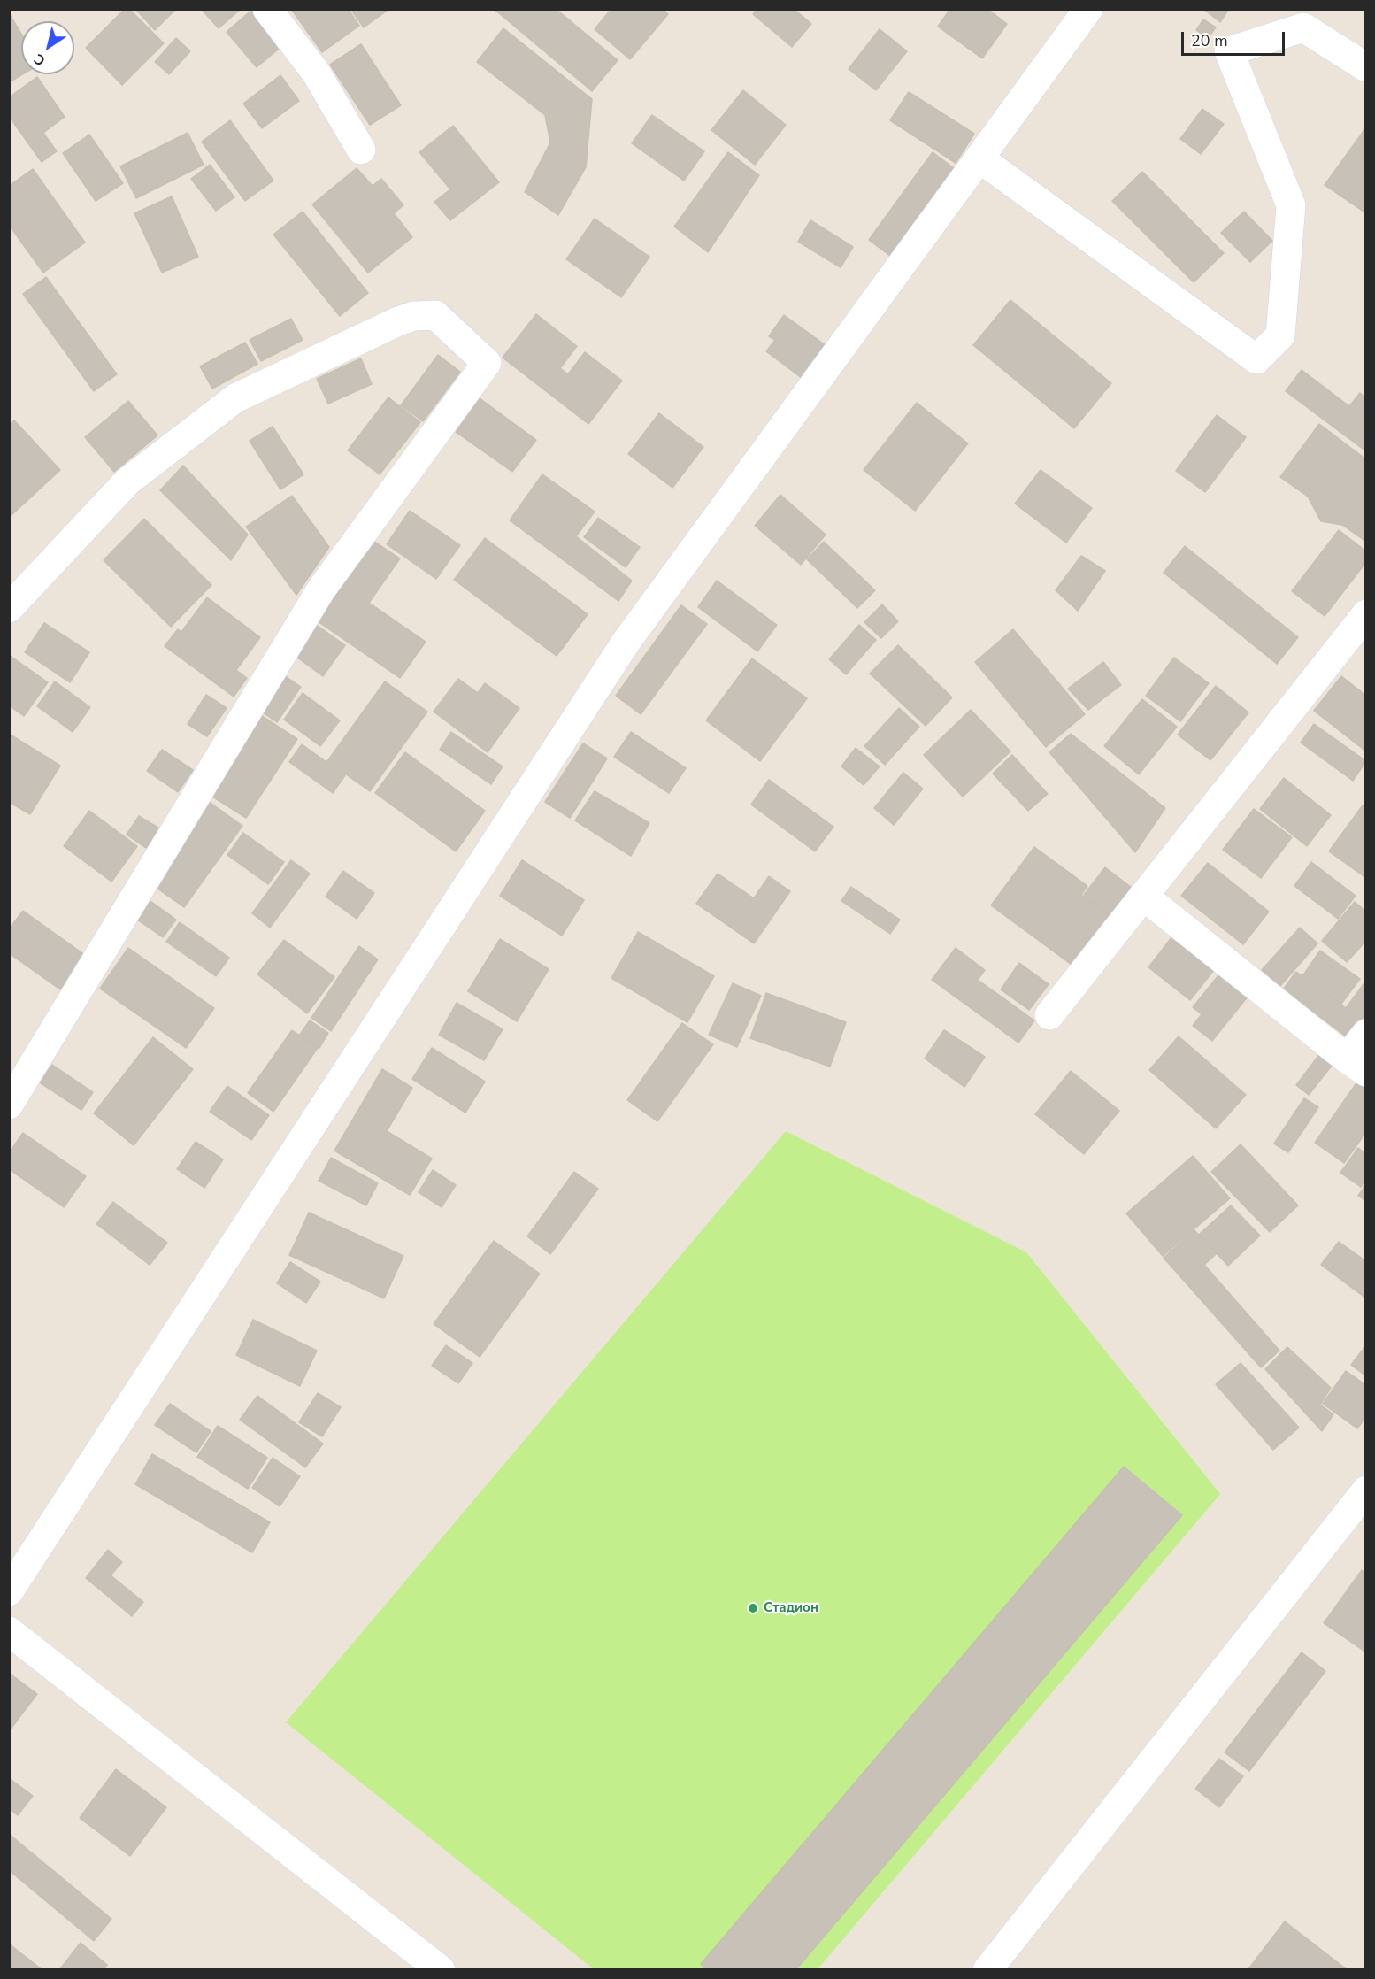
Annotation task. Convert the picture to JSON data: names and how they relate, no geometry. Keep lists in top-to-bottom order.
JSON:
{
  "places": ["Стадион"],
  "scale_bar": "20 m",
  "north": "bottom left"
}
